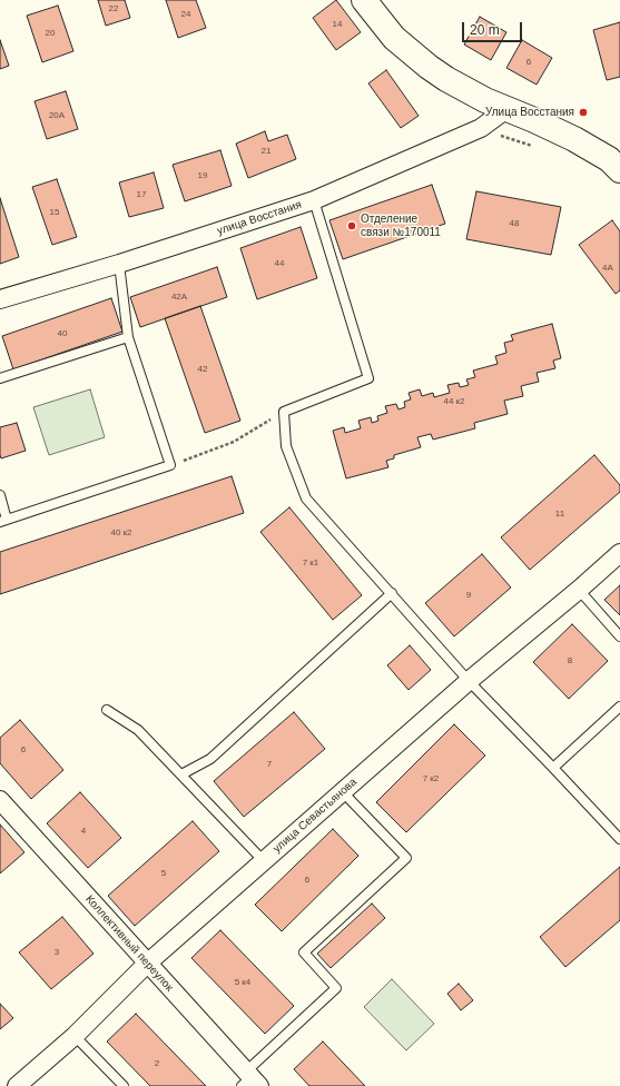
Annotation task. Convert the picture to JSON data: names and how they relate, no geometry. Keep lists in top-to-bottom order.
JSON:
{
  "streets": {
    "street": ["улица Восстания", "улица Севастьянова", "Коллективный переулок"]
  },
  "crossings": [
    ["улица Севастьянова", "Коллективный переулок"]
  ],
  "places": ["Улица Восстания", "Отделение связи №170011"],
  "house_numbers": [
    "22",
    "24",
    "14",
    "20",
    "6",
    "20А",
    "21",
    "19",
    "17",
    "15",
    "48",
    "44",
    "4А",
    "42А",
    "40",
    "42",
    "44 к2",
    "11",
    "40 к2",
    "7 к1",
    "9",
    "8",
    "6",
    "7",
    "7 к2",
    "4",
    "5",
    "6",
    "3",
    "5 к4",
    "2"
  ],
  "scale_bar": "20 m"
}
